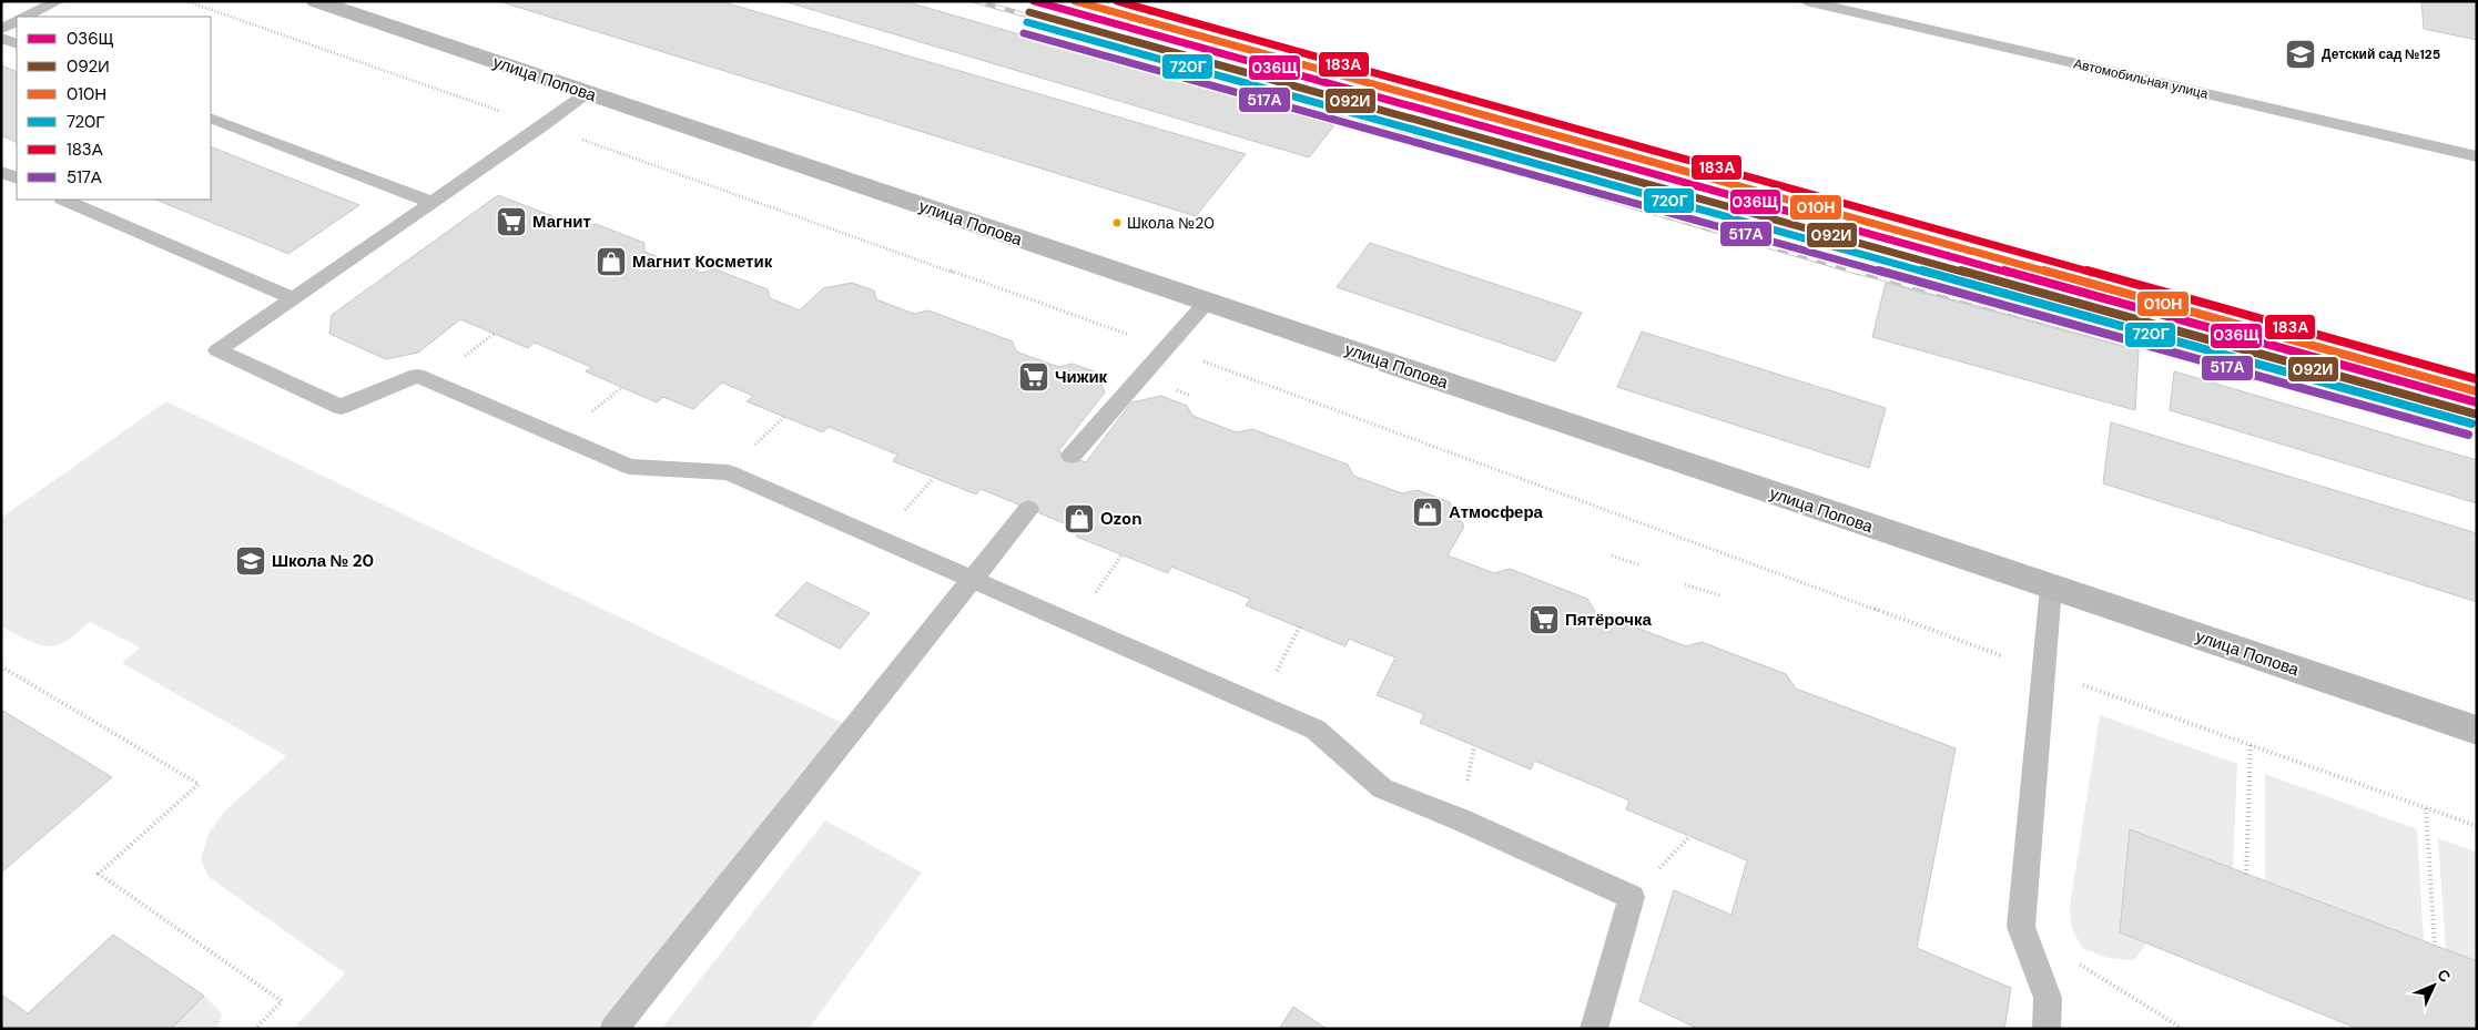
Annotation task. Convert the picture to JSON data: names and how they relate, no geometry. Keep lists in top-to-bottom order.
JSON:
{
  "streets": {
    "street": ["улица Попова"],
    "lane": ["Автомобильная улица"]
  },
  "places": {
    "school or university": ["Детский сад №125", "Школа № 20"],
    "supermarket": ["Магнит", "Чижик", "Пятёрочка"],
    "other": ["Школа №20"],
    "shop": ["Магнит Косметик", "Атмосфера", "Ozon"]
  },
  "lines": [
    "transit line 036Щ",
    "transit line 010Н",
    "transit line 183А",
    "transit line 092И",
    "transit line 720Г",
    "transit line 517А"
  ],
  "legend": [
    "036Щ",
    "092И",
    "010Н",
    "720Г",
    "183А",
    "517А"
  ],
  "north": "top right"
}
